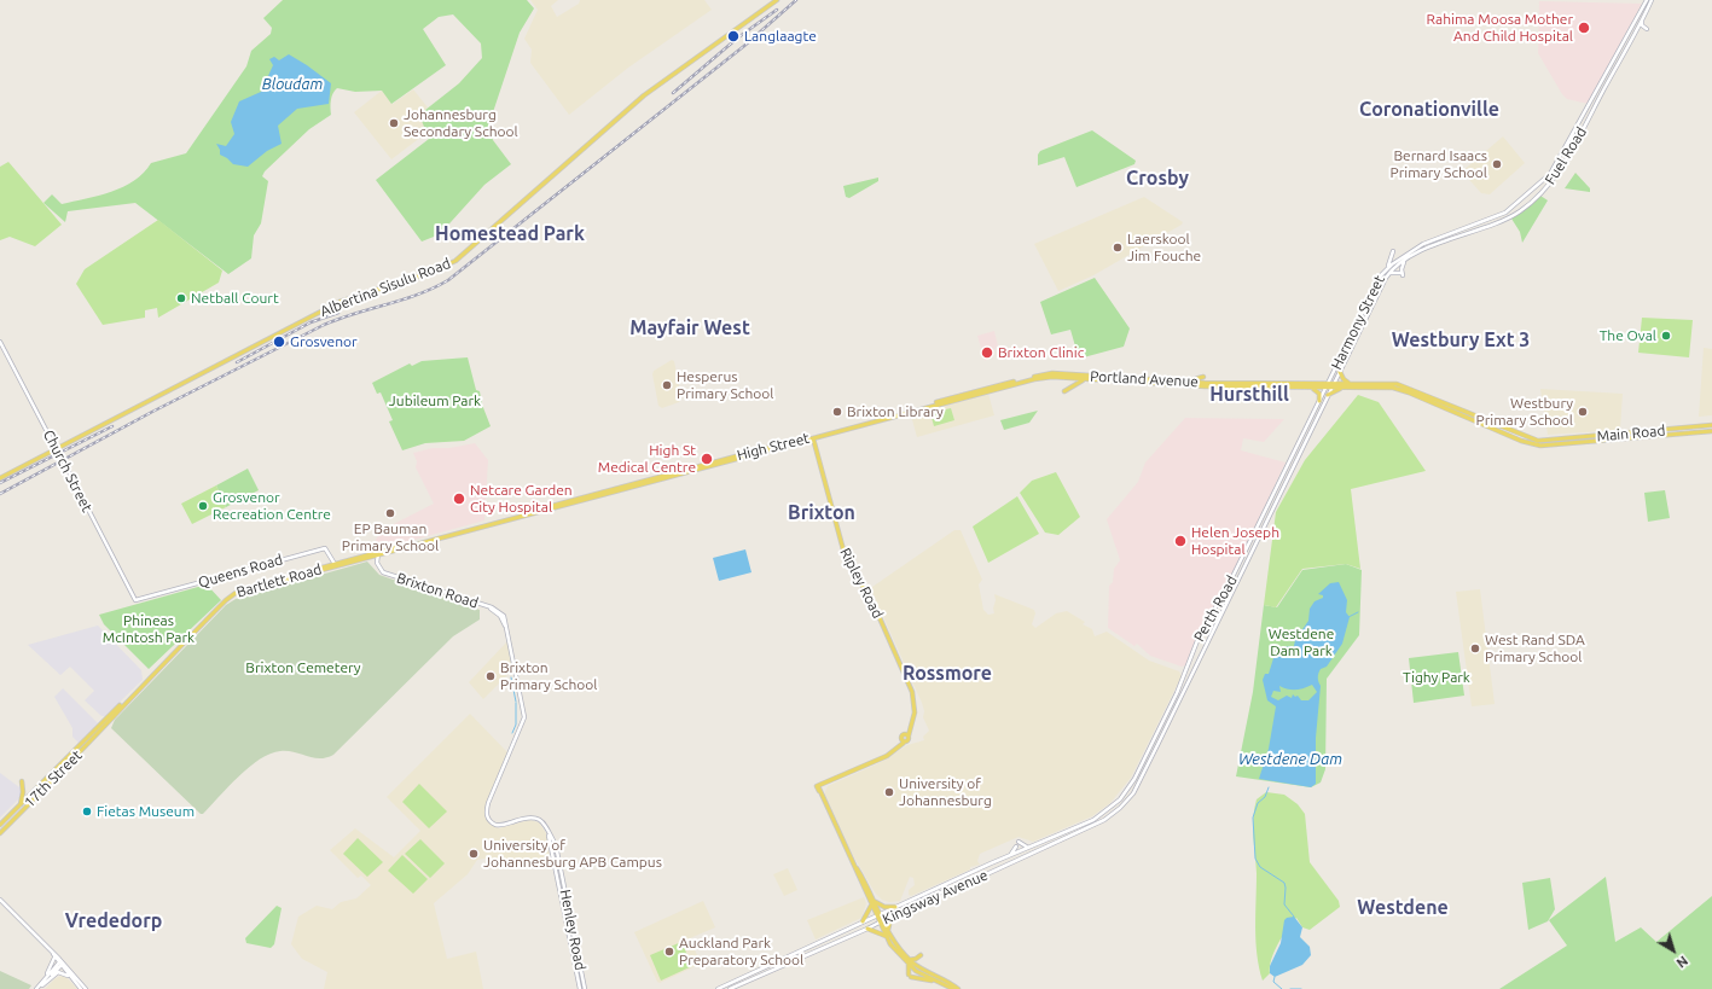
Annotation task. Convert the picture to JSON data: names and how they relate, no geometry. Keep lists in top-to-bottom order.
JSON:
{
  "streets": {
    "main road": [
      "Fuel Road",
      "Albertina Sisulu Road",
      "Harmony Street",
      "Portland Avenue",
      "Main Road",
      "High Street",
      "Church Street",
      "Queens Road",
      "Bartlett Road",
      "Ripley Road",
      "Brixton Road",
      "Perth Road",
      "17th Street",
      "Kingsway Avenue",
      "Henley Road"
    ]
  },
  "crossings": [
    ["Fuel Road", "Harmony Street"],
    ["Albertina Sisulu Road", "Church Street"],
    ["Harmony Street", "Portland Avenue"],
    ["Harmony Street", "Perth Road"],
    ["Portland Avenue", "High Street"],
    ["Portland Avenue", "Perth Road"],
    ["High Street", "Bartlett Road"],
    ["High Street", "Ripley Road"],
    ["Church Street", "Queens Road"],
    ["Queens Road", "Bartlett Road"],
    ["Bartlett Road", "Brixton Road"],
    ["Bartlett Road", "17th Street"],
    ["Brixton Road", "Henley Road"],
    ["Perth Road", "Kingsway Avenue"]
  ],
  "districts": [
    "Coronationville",
    "Crosby",
    "Homestead Park",
    "Mayfair West",
    "Westbury Ext 3",
    "Hursthill",
    "Brixton",
    "Rossmore",
    "Westdene",
    "Vrededorp"
  ],
  "water": ["Bloudam", "Westdene Dam"],
  "parks": [
    "Jubileum Park",
    "Phineas McIntosh Park",
    "Westdene Dam Park",
    "Brixton Cemetery",
    "Tighy Park"
  ],
  "places": [
    "Rahima Moosa Mother And Child Hospital",
    "Langlaagte",
    "Johannesburg Secondary School",
    "Bernard Isaacs Primary School",
    "Laerskool Jim Fouche",
    "Netball Court",
    "The Oval",
    "Grosvenor",
    "Brixton Clinic",
    "Hesperus Primary School",
    "Brixton Library",
    "Westbury Primary School",
    "High St Medical Centre",
    "Netcare Garden City Hospital",
    "Grosvenor Recreation Centre",
    "EP Bauman Primary School",
    "Helen Joseph Hospital",
    "West Rand SDA Primary School",
    "Brixton Primary School",
    "University of Johannesburg",
    "Fietas Museum",
    "University of Johannesburg APB Campus",
    "Auckland Park Preparatory School"
  ],
  "north": "bottom right"
}
